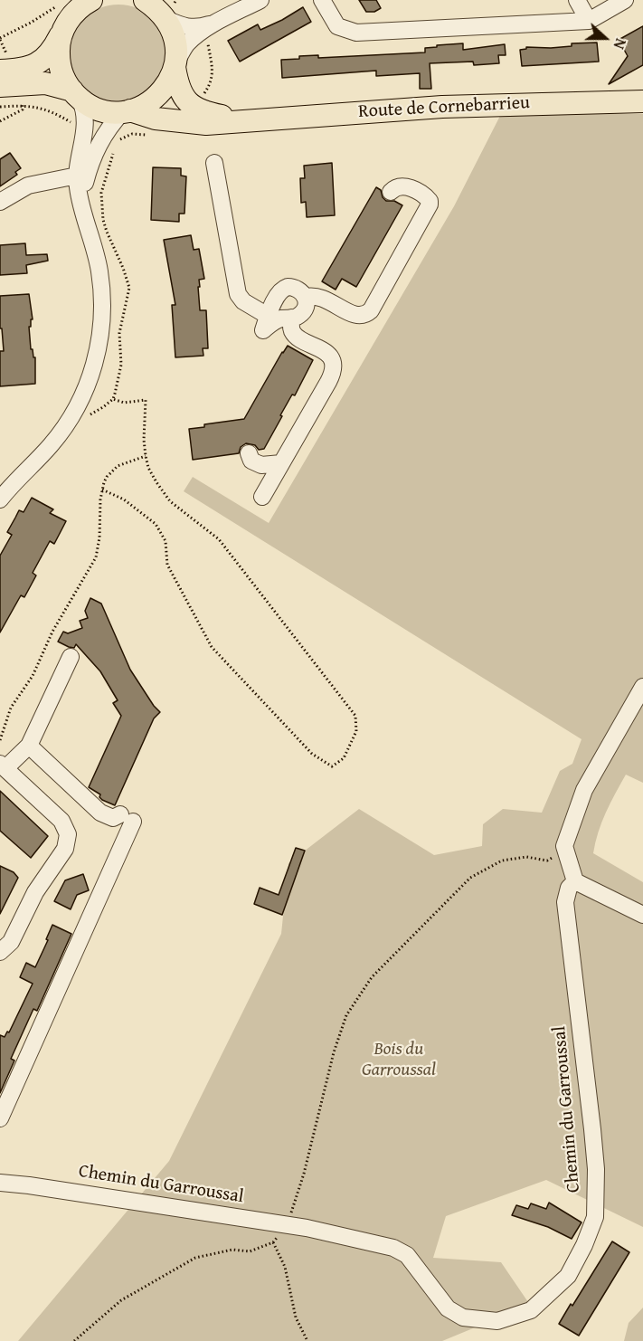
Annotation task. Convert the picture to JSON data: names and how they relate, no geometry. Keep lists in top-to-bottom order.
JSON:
{
  "streets": {
    "main road": ["Route de Cornebarrieu"],
    "street": ["Chemin du Garroussal"]
  },
  "parks": ["Bois du Garroussal"],
  "north": "right"
}
